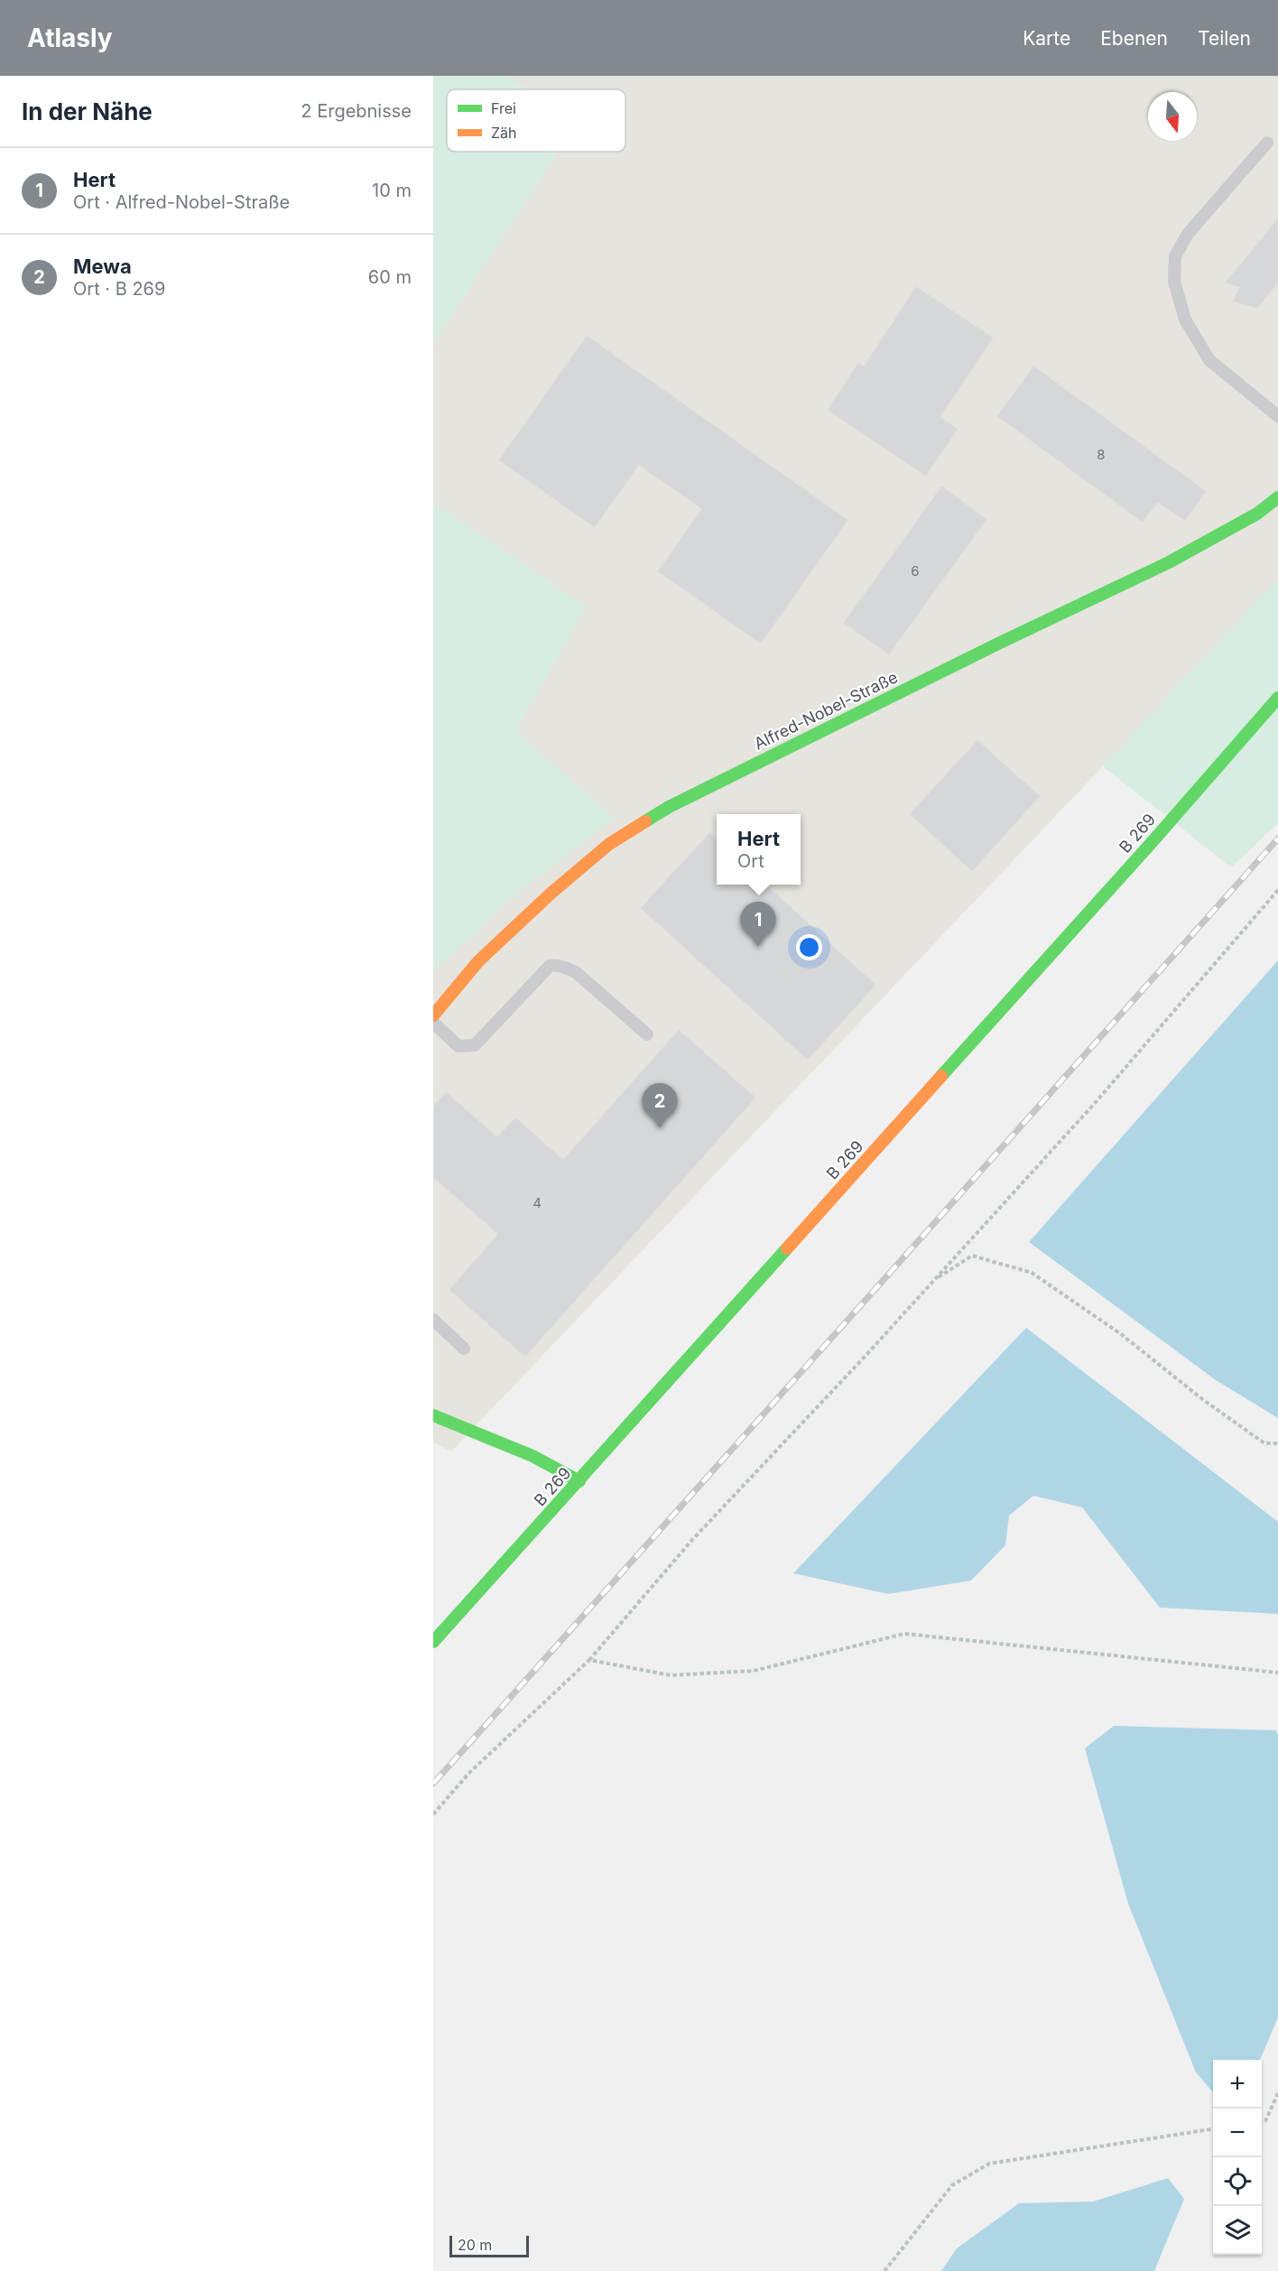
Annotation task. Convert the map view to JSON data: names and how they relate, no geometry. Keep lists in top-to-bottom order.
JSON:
{
  "streets": {
    "main road": ["Alfred-Nobel-Straße", "B 269"]
  },
  "house_numbers": ["8", "6", "4"],
  "legend": ["Frei", "Zäh"],
  "scale_bar": "20 m",
  "north": "bottom",
  "page": {
    "header": "Atlasly",
    "nav": ["Karte", "Ebenen", "Teilen"],
    "heading": ["In der Nähe", "2 Ergebnisse"],
    "list": [
      {
        "mark": "1",
        "name": "Hert",
        "note": "Ort · Alfred-Nobel-Straße",
        "value": "10 m"
      },
      {
        "mark": "2",
        "name": "Mewa",
        "note": "Ort · B 269",
        "value": "60 m"
      }
    ],
    "popup": ["Hert", "Ort"],
    "pins": ["1", "2"],
    "map_buttons": ["+", "−"],
    "scale": "20 m"
  }
}
